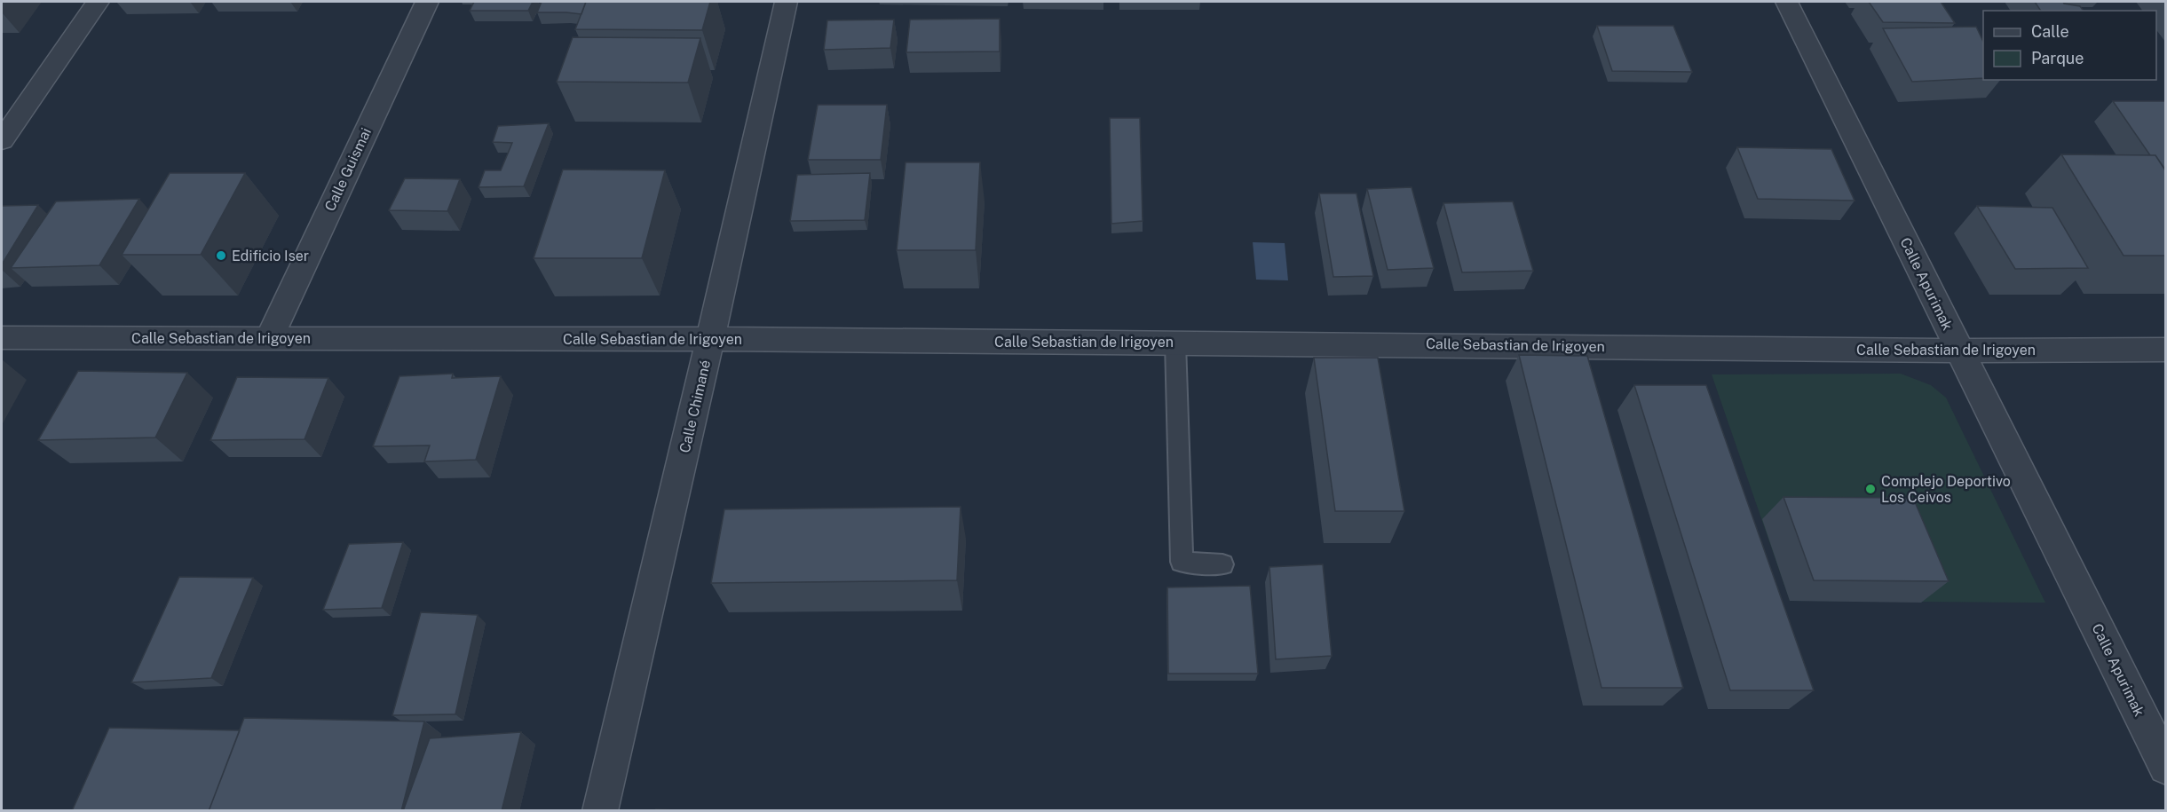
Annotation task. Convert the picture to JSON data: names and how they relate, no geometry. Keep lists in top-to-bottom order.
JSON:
{
  "streets": {
    "street": [
      "Calle Guismai",
      "Calle Apurimak",
      "Calle Sebastian de Irigoyen",
      "Calle Chimané"
    ]
  },
  "crossings": [
    ["Calle Guismai", "Calle Sebastian de Irigoyen"],
    ["Calle Apurimak", "Calle Sebastian de Irigoyen"],
    ["Calle Sebastian de Irigoyen", "Calle Chimané"]
  ],
  "places": ["Edificio Iser", "Complejo Deportivo Los Ceivos"],
  "legend": ["Calle", "Parque"]
}
